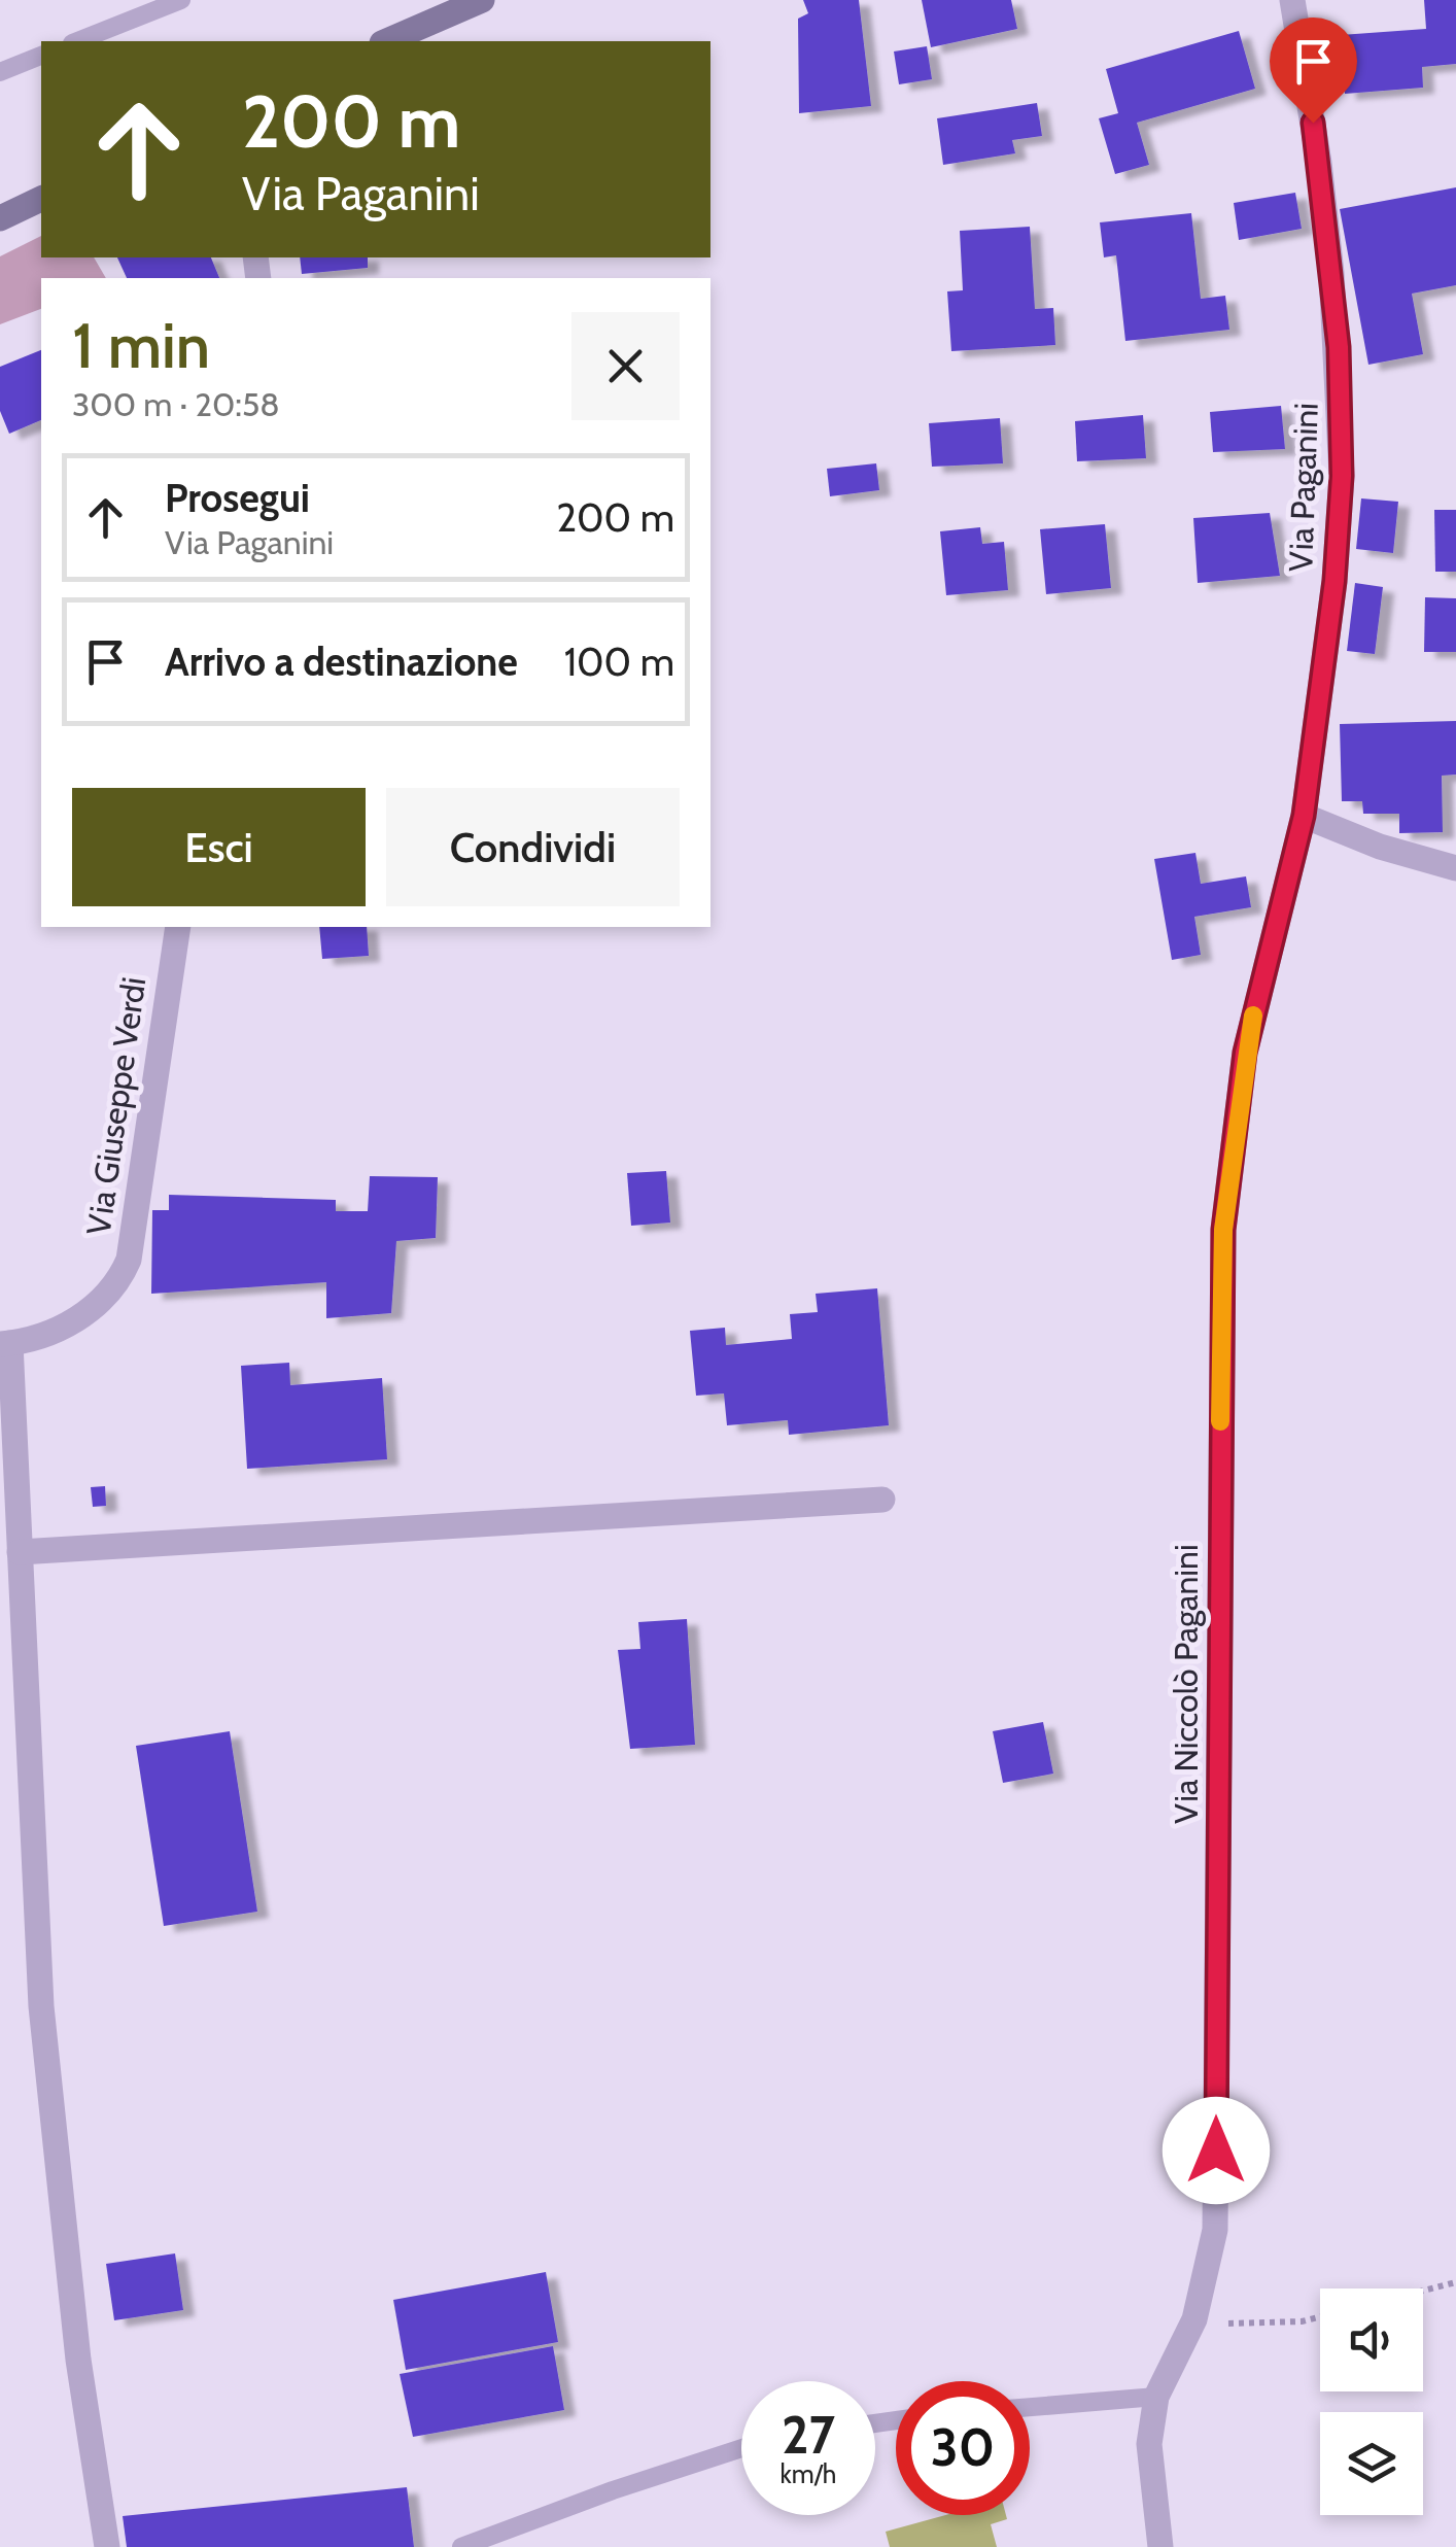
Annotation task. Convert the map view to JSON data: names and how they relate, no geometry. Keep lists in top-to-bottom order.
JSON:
{
  "streets": {
    "street": ["Via Paganini", "Via Giuseppe Verdi", "Via Niccolò Paganini"]
  },
  "crossings": [
    ["Via Paganini", "Via Niccolò Paganini"]
  ],
  "page": {
    "turn": ["200 m", "Via Paganini"],
    "heading": ["1 min", "300 m · 20:58"],
    "list": [
      {
        "name": "Prosegui",
        "note": "Via Paganini",
        "value": "200 m"
      },
      {
        "name": "Arrivo a destinazione",
        "value": "100 m"
      }
    ],
    "buttons": ["Esci", "Condividi"],
    "speed": "27 km/h",
    "limit": "30"
  }
}
